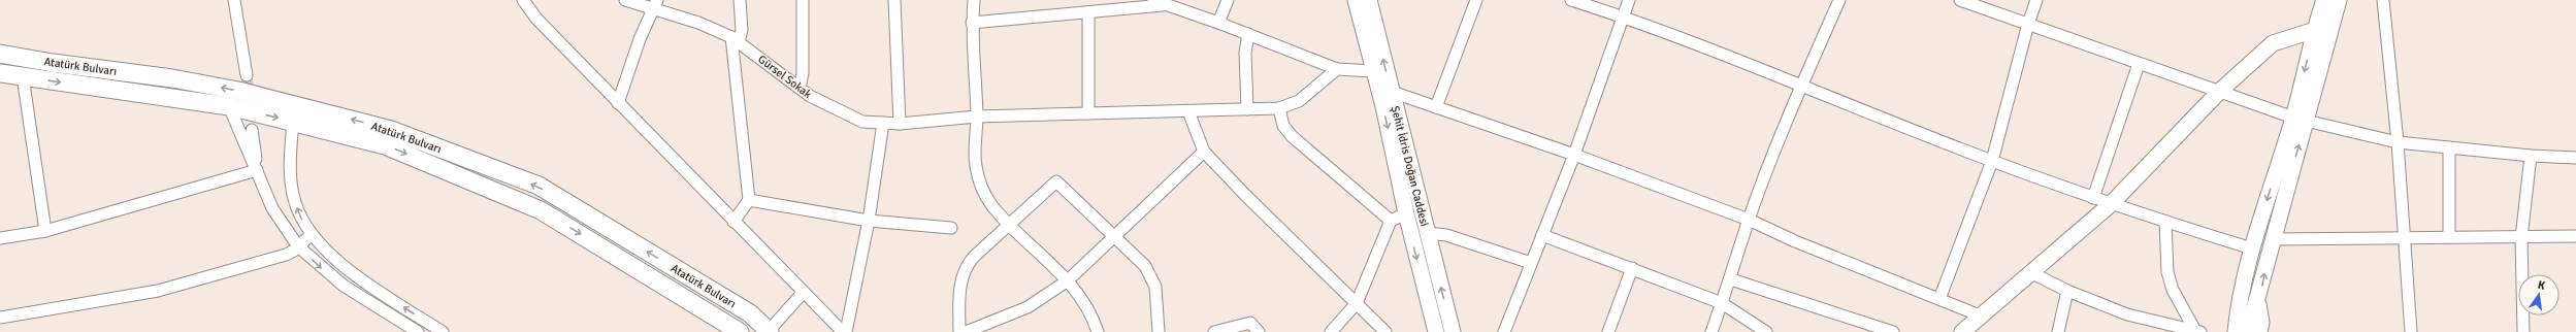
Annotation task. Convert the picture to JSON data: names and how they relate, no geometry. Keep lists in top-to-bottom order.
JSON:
{
  "streets": {
    "main road": ["Atatürk Bulvarı", "Şehit İdris Doğan Caddesi"],
    "street": ["Gürsel Sokak"]
  },
  "north": "top"
}
